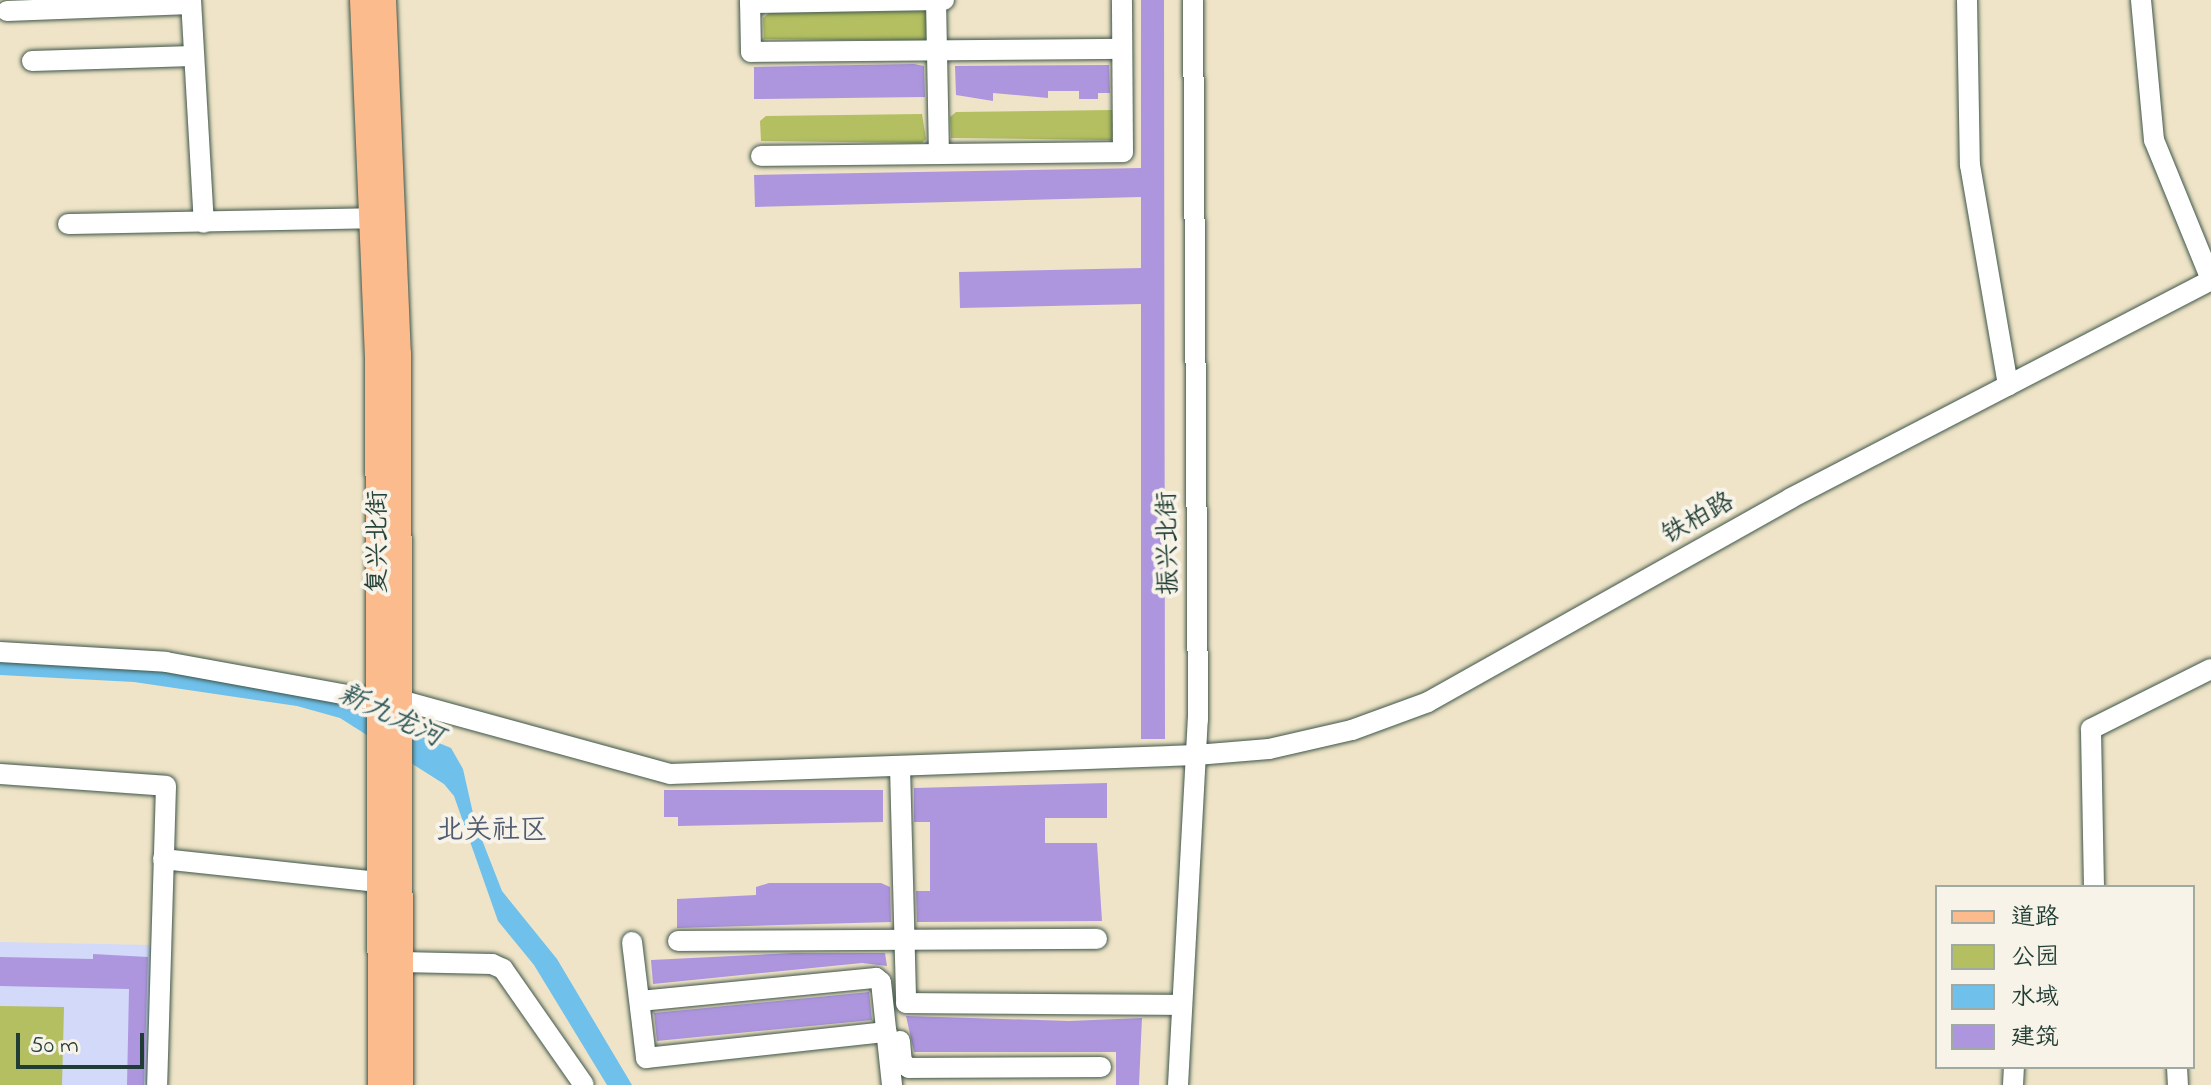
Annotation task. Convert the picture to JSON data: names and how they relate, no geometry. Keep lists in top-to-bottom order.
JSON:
{
  "streets": {
    "main road": ["复兴北街"],
    "street": ["铁柏路", "振兴北街"]
  },
  "crossings": [
    ["铁柏路", "复兴北街"],
    ["铁柏路", "振兴北街"]
  ],
  "districts": ["北关社区"],
  "water": ["新九龙河"],
  "legend": [
    "道路",
    "公园",
    "水域",
    "建筑"
  ],
  "scale_bar": "50 m"
}
